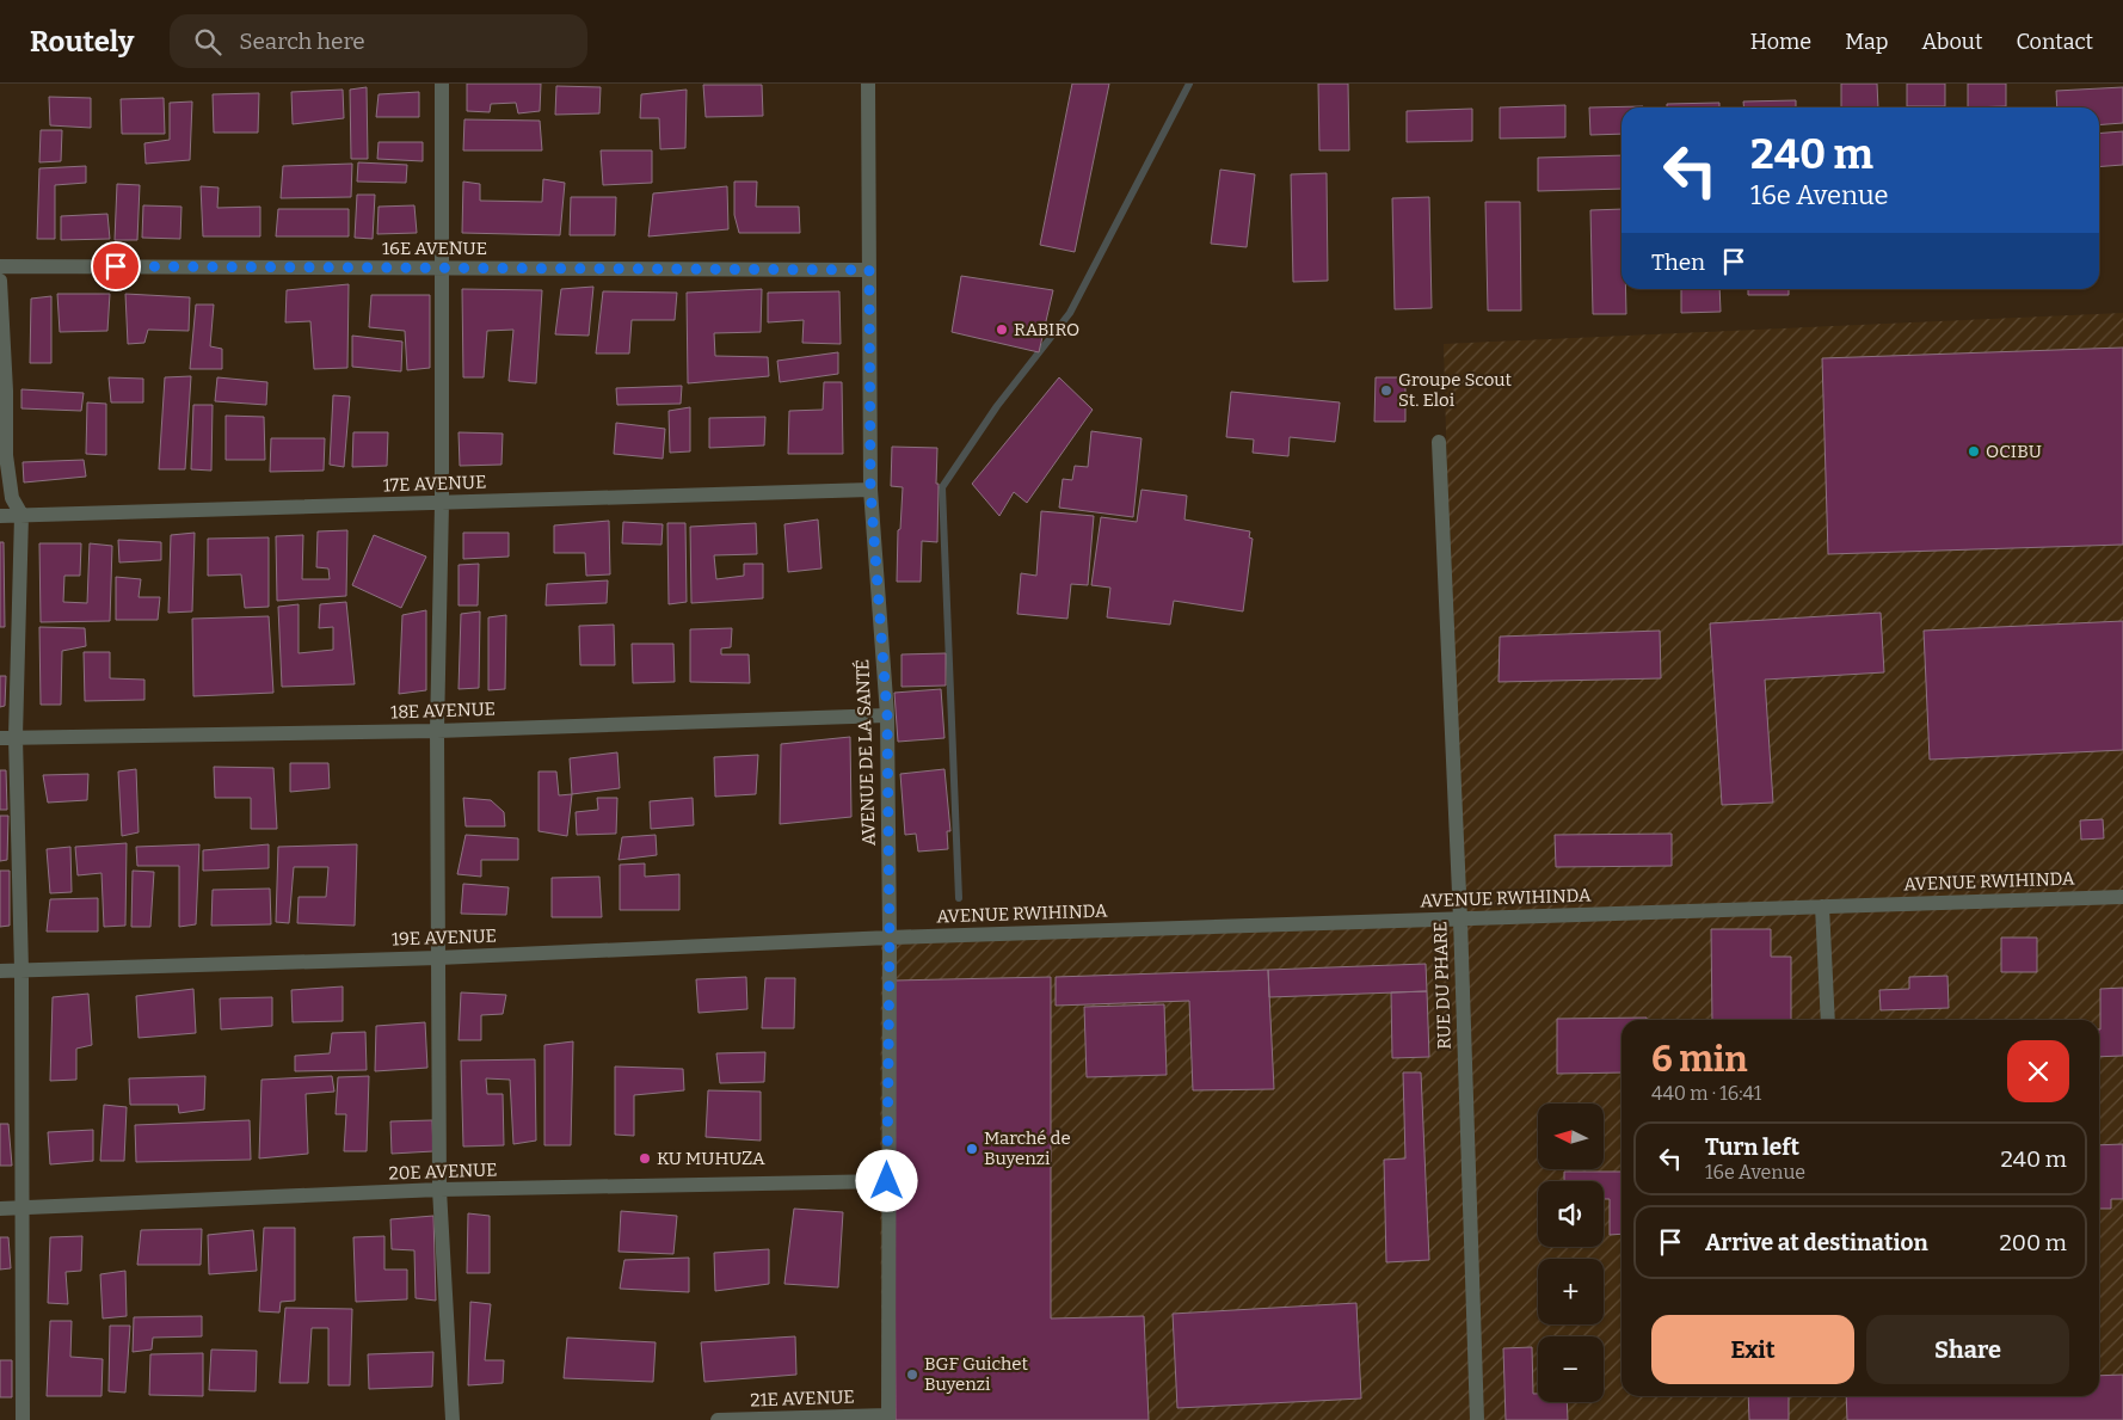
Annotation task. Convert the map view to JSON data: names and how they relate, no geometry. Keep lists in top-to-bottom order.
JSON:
{
  "streets": {
    "street": [
      "16E AVENUE",
      "17E AVENUE",
      "18E AVENUE",
      "AVENUE DE LA SANTÉ",
      "AVENUE RWIHINDA",
      "19E AVENUE",
      "RUE DU PHARE",
      "20E AVENUE",
      "21E AVENUE"
    ]
  },
  "crossings": [
    ["16E AVENUE", "AVENUE DE LA SANTÉ"],
    ["17E AVENUE", "AVENUE DE LA SANTÉ"],
    ["18E AVENUE", "AVENUE DE LA SANTÉ"],
    ["AVENUE DE LA SANTÉ", "AVENUE RWIHINDA"],
    ["AVENUE DE LA SANTÉ", "19E AVENUE"],
    ["AVENUE DE LA SANTÉ", "20E AVENUE"],
    ["AVENUE DE LA SANTÉ", "21E AVENUE"],
    ["AVENUE RWIHINDA", "19E AVENUE"],
    ["AVENUE RWIHINDA", "RUE DU PHARE"]
  ],
  "places": [
    "RABIRO",
    "Groupe Scout St. Eloi",
    "OCIBU",
    "Marché de Buyenzi",
    "KU MUHUZA",
    "BGF Guichet Buyenzi"
  ],
  "north": "left",
  "page": {
    "header": "Routely",
    "search": "Search here",
    "nav": [
      "Home",
      "Map",
      "About",
      "Contact"
    ],
    "turn": ["240 m", "16e Avenue"],
    "then": "Then",
    "heading": ["6 min", "440 m · 16:41"],
    "map_buttons": ["+", "−"],
    "list": [
      {
        "name": "Turn left",
        "note": "16e Avenue",
        "value": "240 m"
      },
      {
        "name": "Arrive at destination",
        "value": "200 m"
      }
    ],
    "buttons": ["Exit", "Share"]
  }
}
